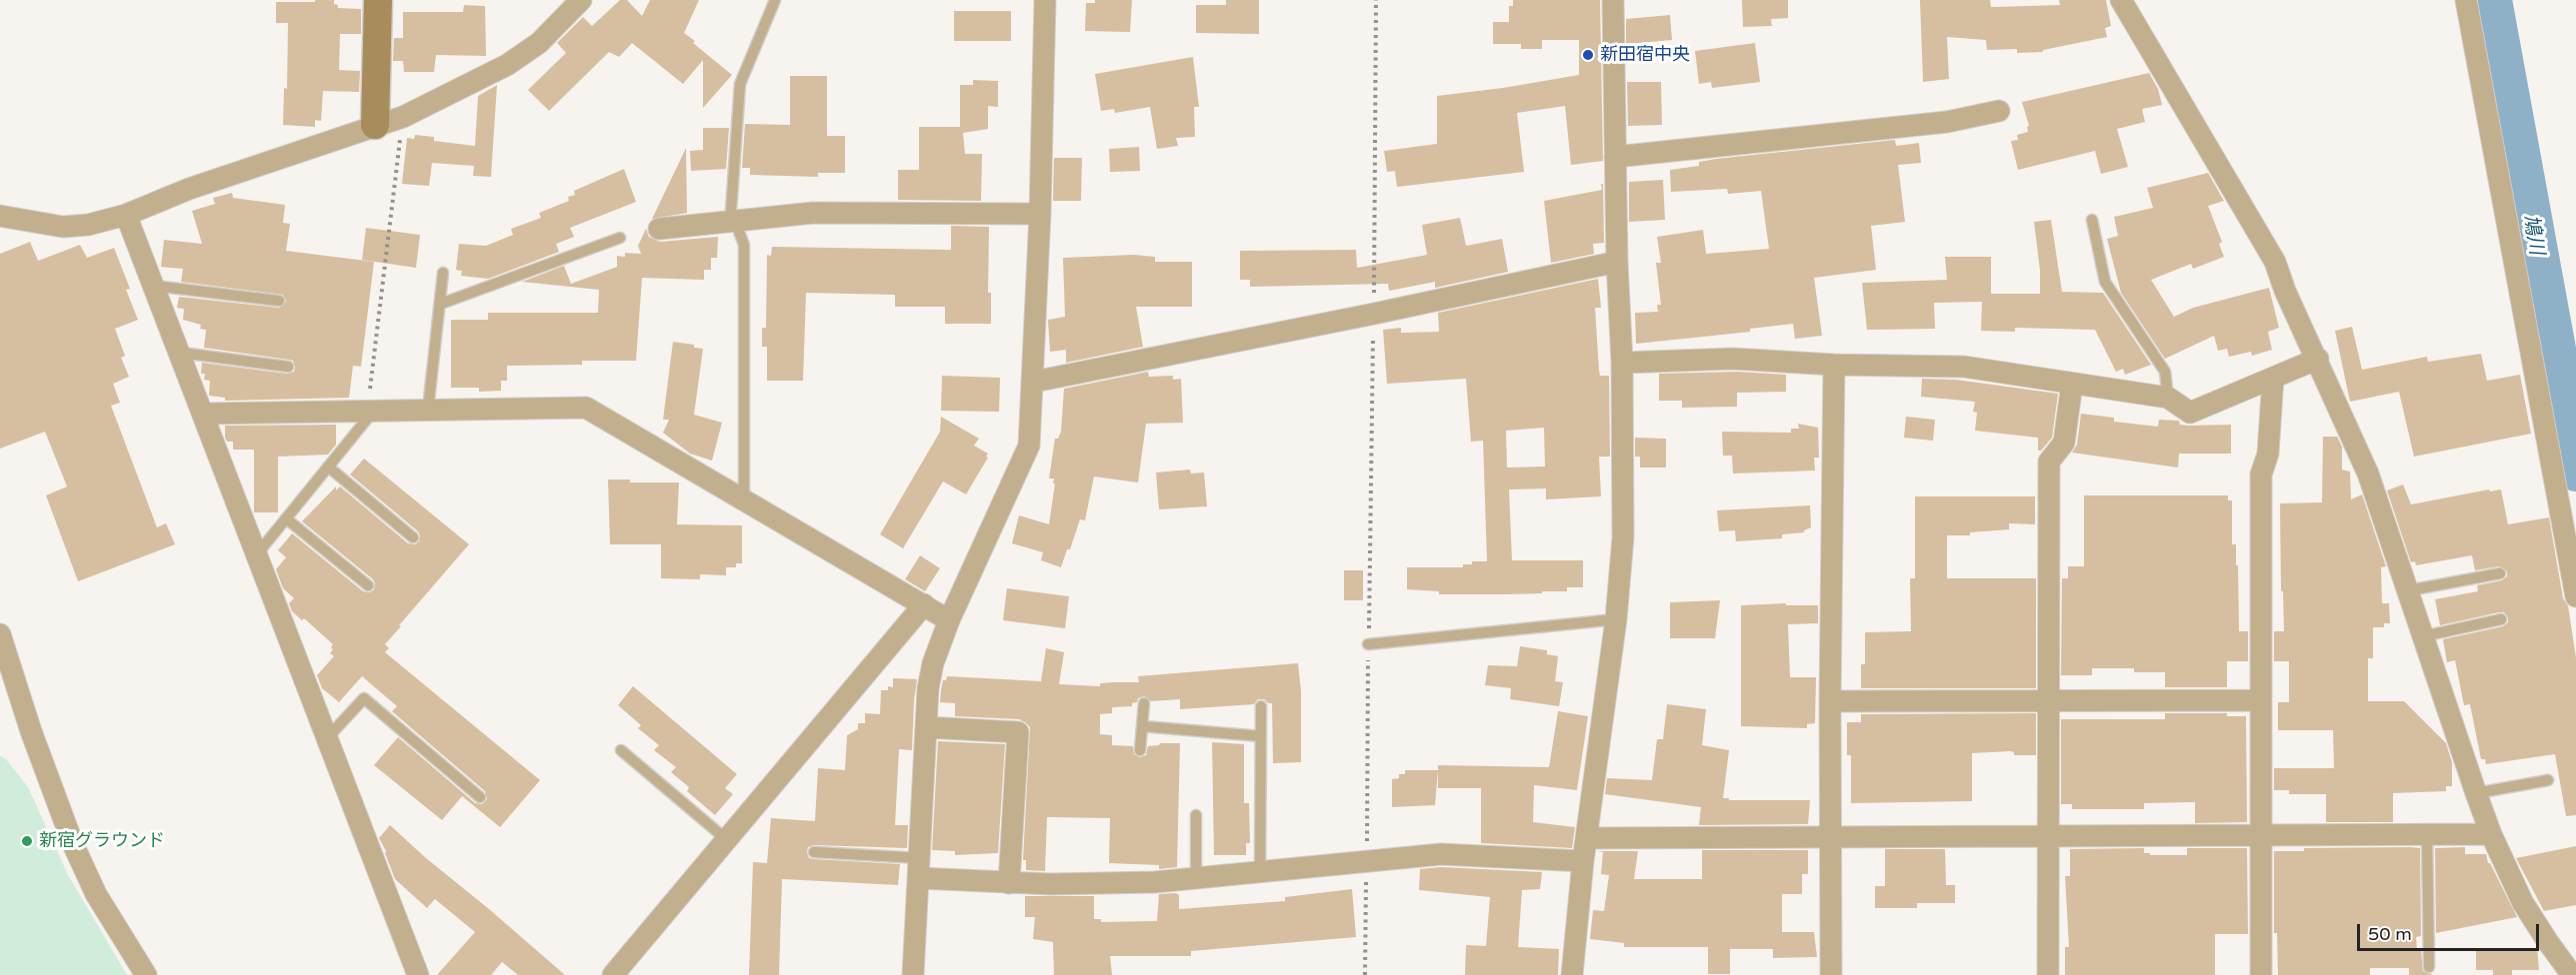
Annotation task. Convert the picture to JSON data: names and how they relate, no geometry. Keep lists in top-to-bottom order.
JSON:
{
  "water": ["鳩川"],
  "places": ["新田宿中央", "新宿グラウンド"],
  "scale_bar": "50 m"
}
